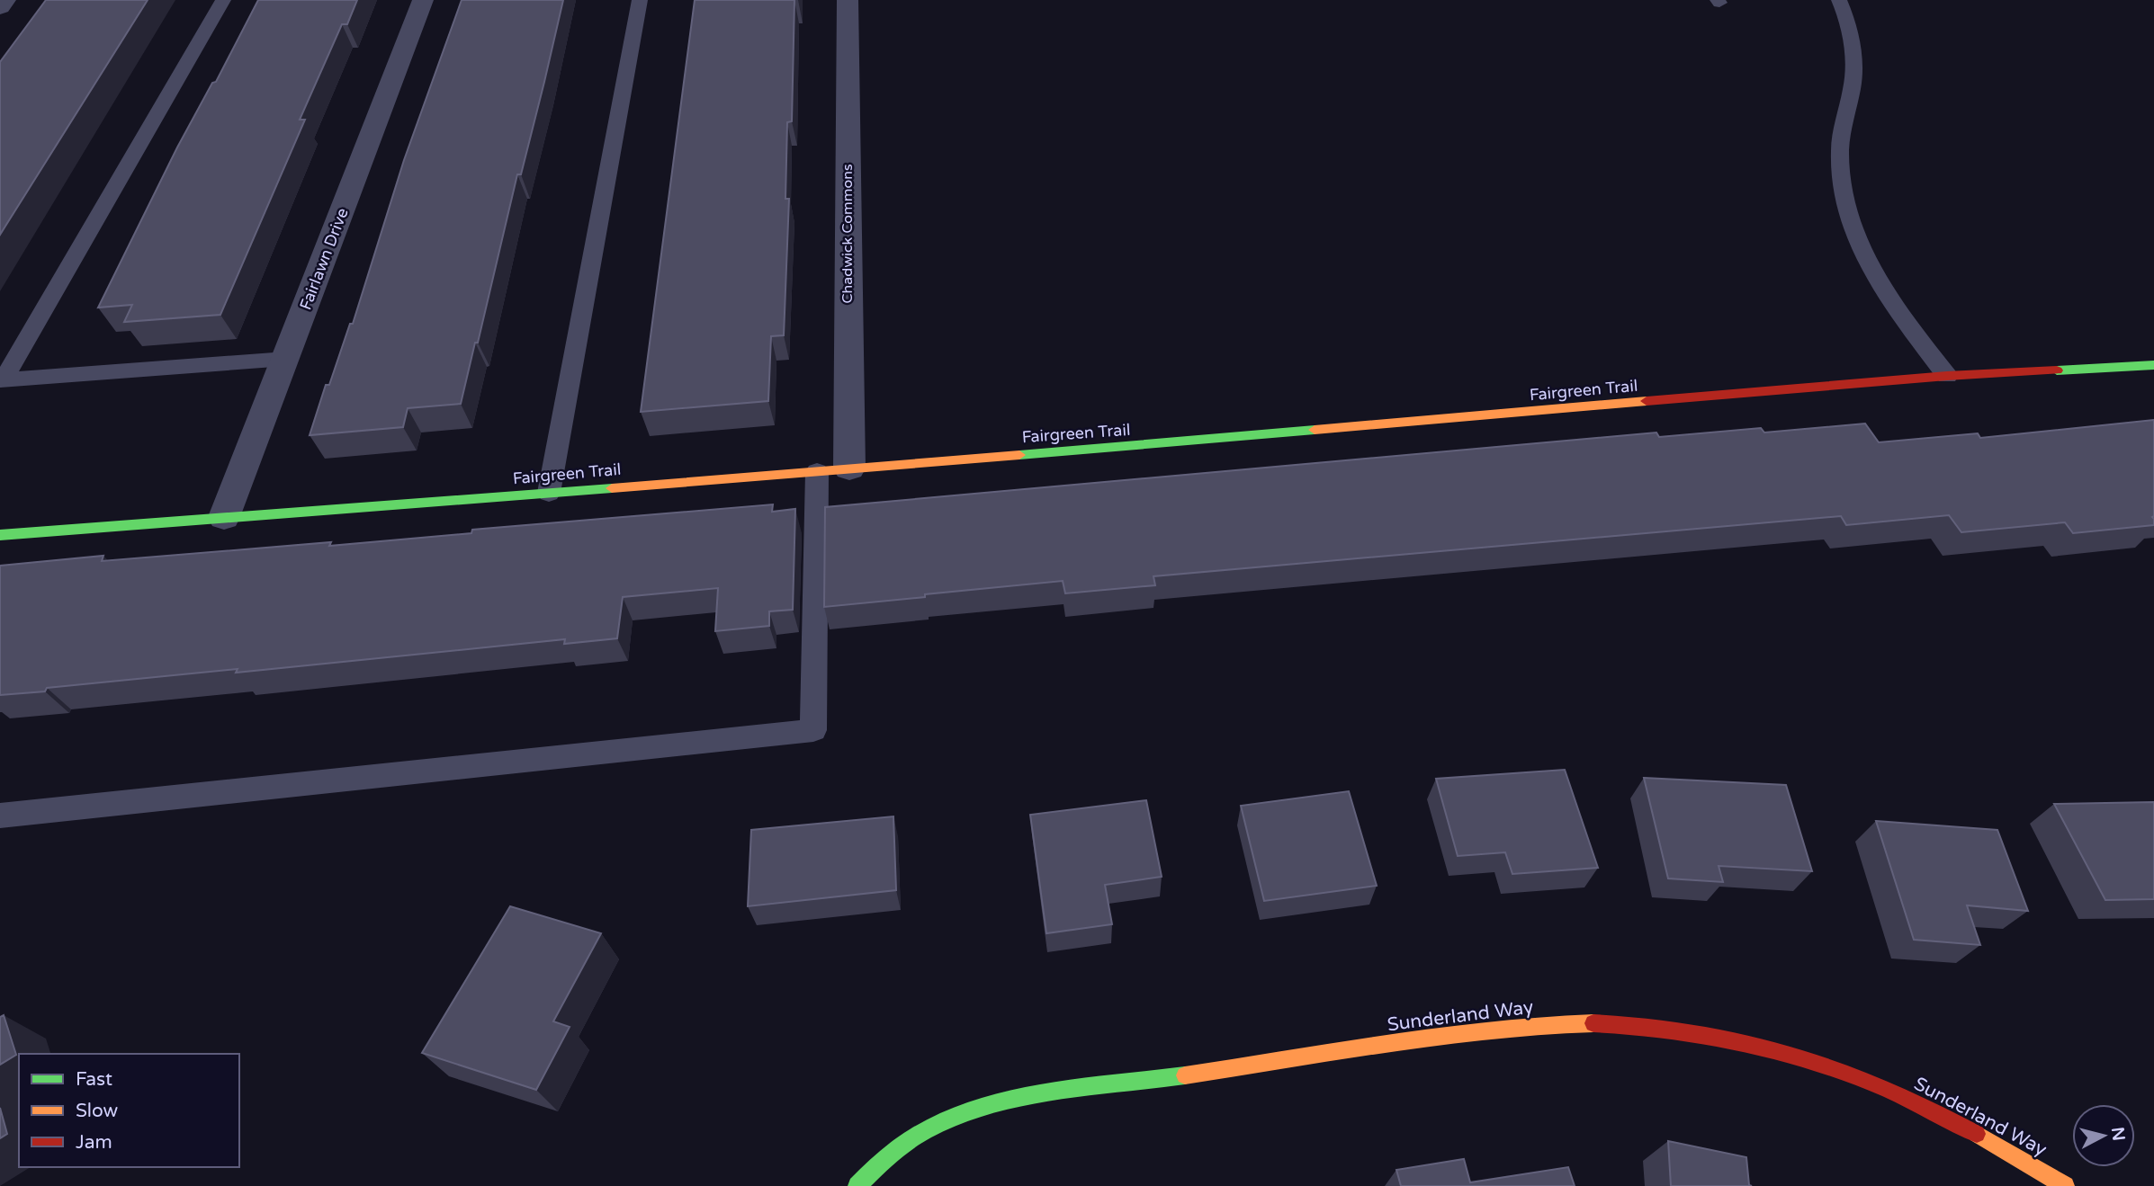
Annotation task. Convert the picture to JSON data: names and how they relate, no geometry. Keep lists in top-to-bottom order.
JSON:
{
  "streets": {
    "street": [
      "Chadwick Commons",
      "Fairlawn Drive",
      "Fairgreen Trail",
      "Sunderland Way"
    ]
  },
  "crossings": [
    ["Chadwick Commons", "Fairgreen Trail"],
    ["Fairlawn Drive", "Fairgreen Trail"]
  ],
  "legend": ["Fast", "Slow", "Jam"],
  "north": "right"
}
